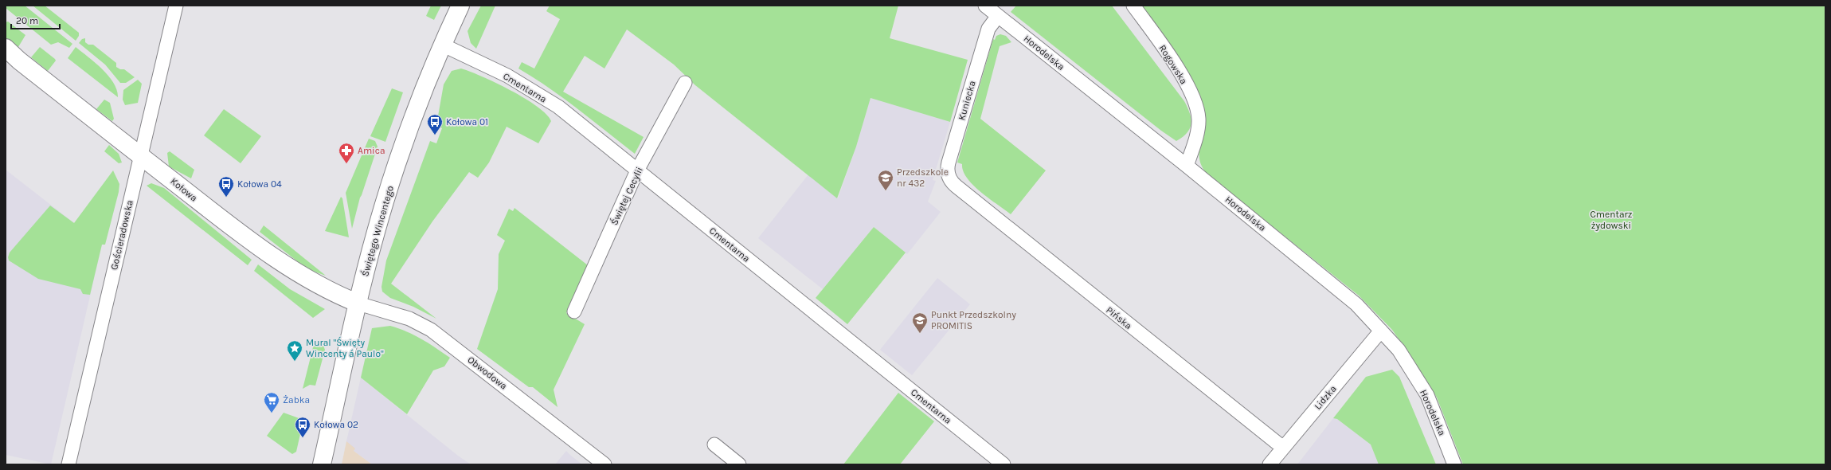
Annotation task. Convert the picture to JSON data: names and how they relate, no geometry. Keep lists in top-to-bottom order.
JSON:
{
  "streets": {
    "street": [
      "Horodelska",
      "Rogowska",
      "Cmentarna",
      "Kuniecka",
      "Kołowa",
      "Świętej Cecylii",
      "Świętego Wincentego",
      "Gościeradowska",
      "Pińska",
      "Obwodowa",
      "Lidzka"
    ]
  },
  "crossings": [
    ["Horodelska", "Rogowska"],
    ["Horodelska", "Kuniecka"],
    ["Horodelska", "Lidzka"],
    ["Cmentarna", "Świętej Cecylii"],
    ["Cmentarna", "Świętego Wincentego"],
    ["Kuniecka", "Pińska"],
    ["Kołowa", "Świętego Wincentego"],
    ["Kołowa", "Gościeradowska"],
    ["Kołowa", "Obwodowa"],
    ["Świętego Wincentego", "Obwodowa"],
    ["Pińska", "Lidzka"]
  ],
  "parks": ["Cmentarz żydowski"],
  "places": {
    "bus stop": ["Kołowa 01", "Kołowa 04", "Kołowa 02"],
    "pharmacy": ["Amica"],
    "school or university": ["Przedszkole nr 432", "Punkt Przedszkolny PROMITIS"],
    "place": ["Mural \"Święty Wincenty á Paulo\""],
    "supermarket": ["Żabka"]
  },
  "scale_bar": "20 m"
}
